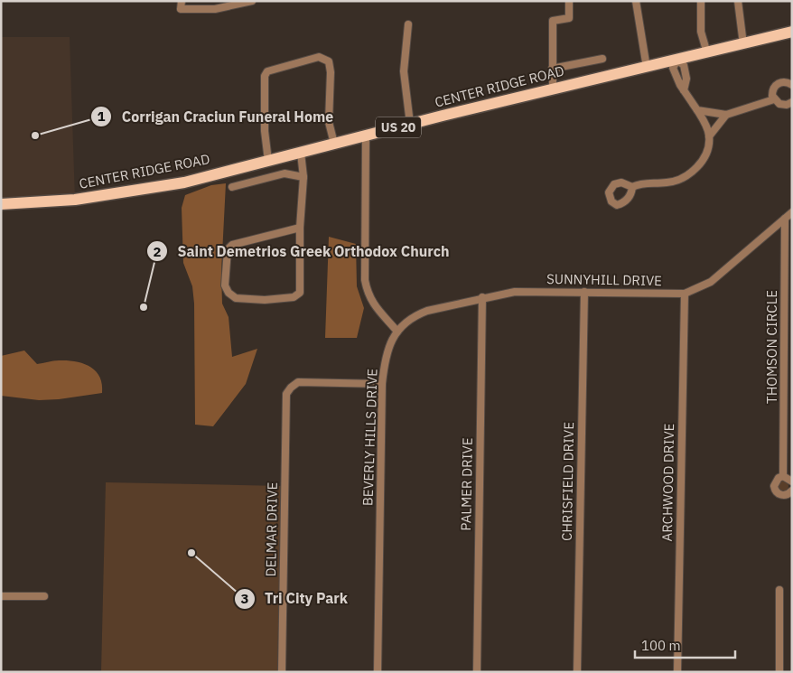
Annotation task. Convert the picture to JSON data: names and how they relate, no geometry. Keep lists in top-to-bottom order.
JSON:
{
  "streets": {
    "main road": ["CENTER RIDGE ROAD", "US 20"],
    "street": [
      "SUNNYHILL DRIVE",
      "THOMSON CIRCLE",
      "BEVERLY HILLS DRIVE",
      "CHRISFIELD DRIVE",
      "ARCHWOOD DRIVE",
      "PALMER DRIVE",
      "DELMAR DRIVE"
    ]
  },
  "crossings": [
    ["SUNNYHILL DRIVE", "THOMSON CIRCLE"],
    ["SUNNYHILL DRIVE", "BEVERLY HILLS DRIVE"],
    ["SUNNYHILL DRIVE", "CHRISFIELD DRIVE"],
    ["SUNNYHILL DRIVE", "ARCHWOOD DRIVE"],
    ["SUNNYHILL DRIVE", "PALMER DRIVE"],
    ["BEVERLY HILLS DRIVE", "DELMAR DRIVE"]
  ],
  "places": ["Corrigan Craciun Funeral Home", "Saint Demetrios Greek Orthodox Church", "Tri City Park"],
  "scale_bar": "100 m"
}
